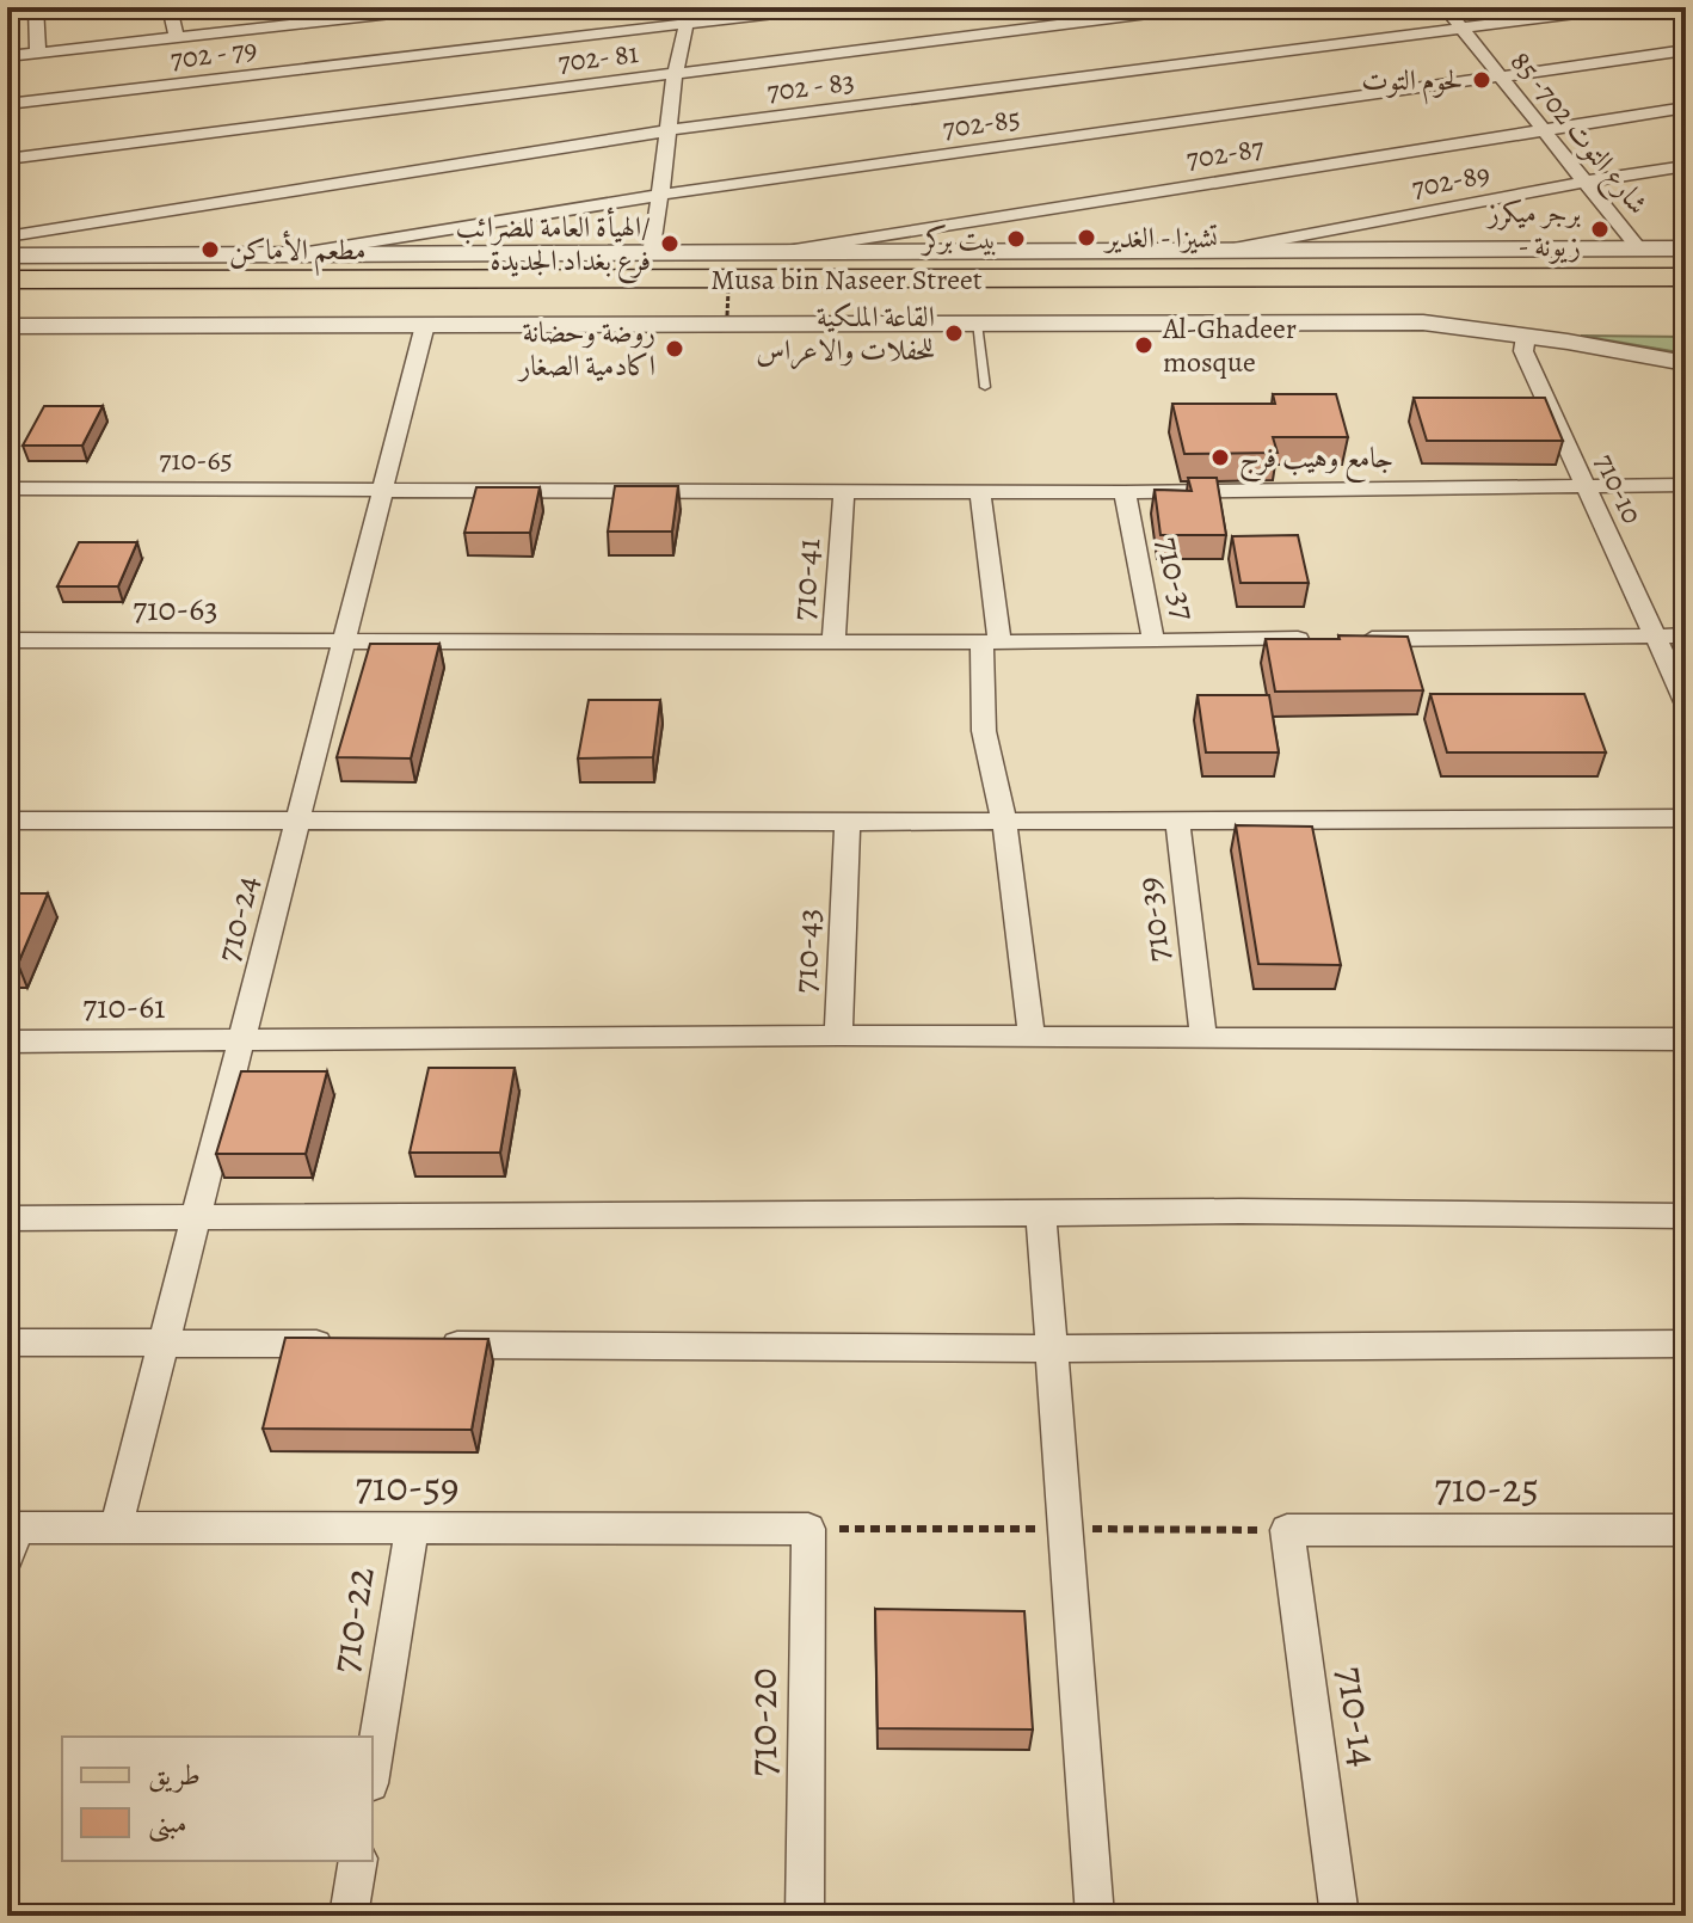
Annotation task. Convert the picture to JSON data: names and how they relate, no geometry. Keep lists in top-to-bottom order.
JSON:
{
  "streets": {
    "main road": ["Musa bin Naseer Street"],
    "street": [
      "702 - 79",
      "702- 81",
      "702 - 83",
      "702-85",
      "شارع التوت 702- 85",
      "702-87",
      "702-89",
      "710-65",
      "710-10",
      "710-37",
      "710-41",
      "710-63",
      "710-24",
      "710-39",
      "710-43",
      "710-61",
      "710-59",
      "710-25",
      "710-22",
      "710-14",
      "710-20"
    ]
  },
  "crossings": [
    ["702 - 83", "شارع التوت 702- 85"],
    ["702-85", "شارع التوت 702- 85"],
    ["شارع التوت 702- 85", "702-87"],
    ["شارع التوت 702- 85", "702-89"],
    ["710-65", "710-41"],
    ["710-65", "710-24"],
    ["710-10", "710-37"],
    ["710-41", "710-63"],
    ["710-41", "710-24"],
    ["710-63", "710-24"],
    ["710-24", "710-43"],
    ["710-24", "710-61"],
    ["710-24", "710-59"],
    ["710-43", "710-61"],
    ["710-59", "710-22"],
    ["710-59", "710-20"],
    ["710-25", "710-14"]
  ],
  "places": [
    "لحوم التوت",
    "برجر ميكرز - زيونة",
    "تشيزا - الغدير",
    "بيت بركر",
    "الهيأة العامة للضرائب/ فرع بغداد الجديدة",
    "مطعم الأماكن",
    "القاعة الملكية للحفلات والاعراس",
    "Al-Ghadeer mosque",
    "روضة وحضانة اكادمية الصغار",
    "جامع وهيب فرج"
  ],
  "legend": ["طريق", "مبنى"]
}
